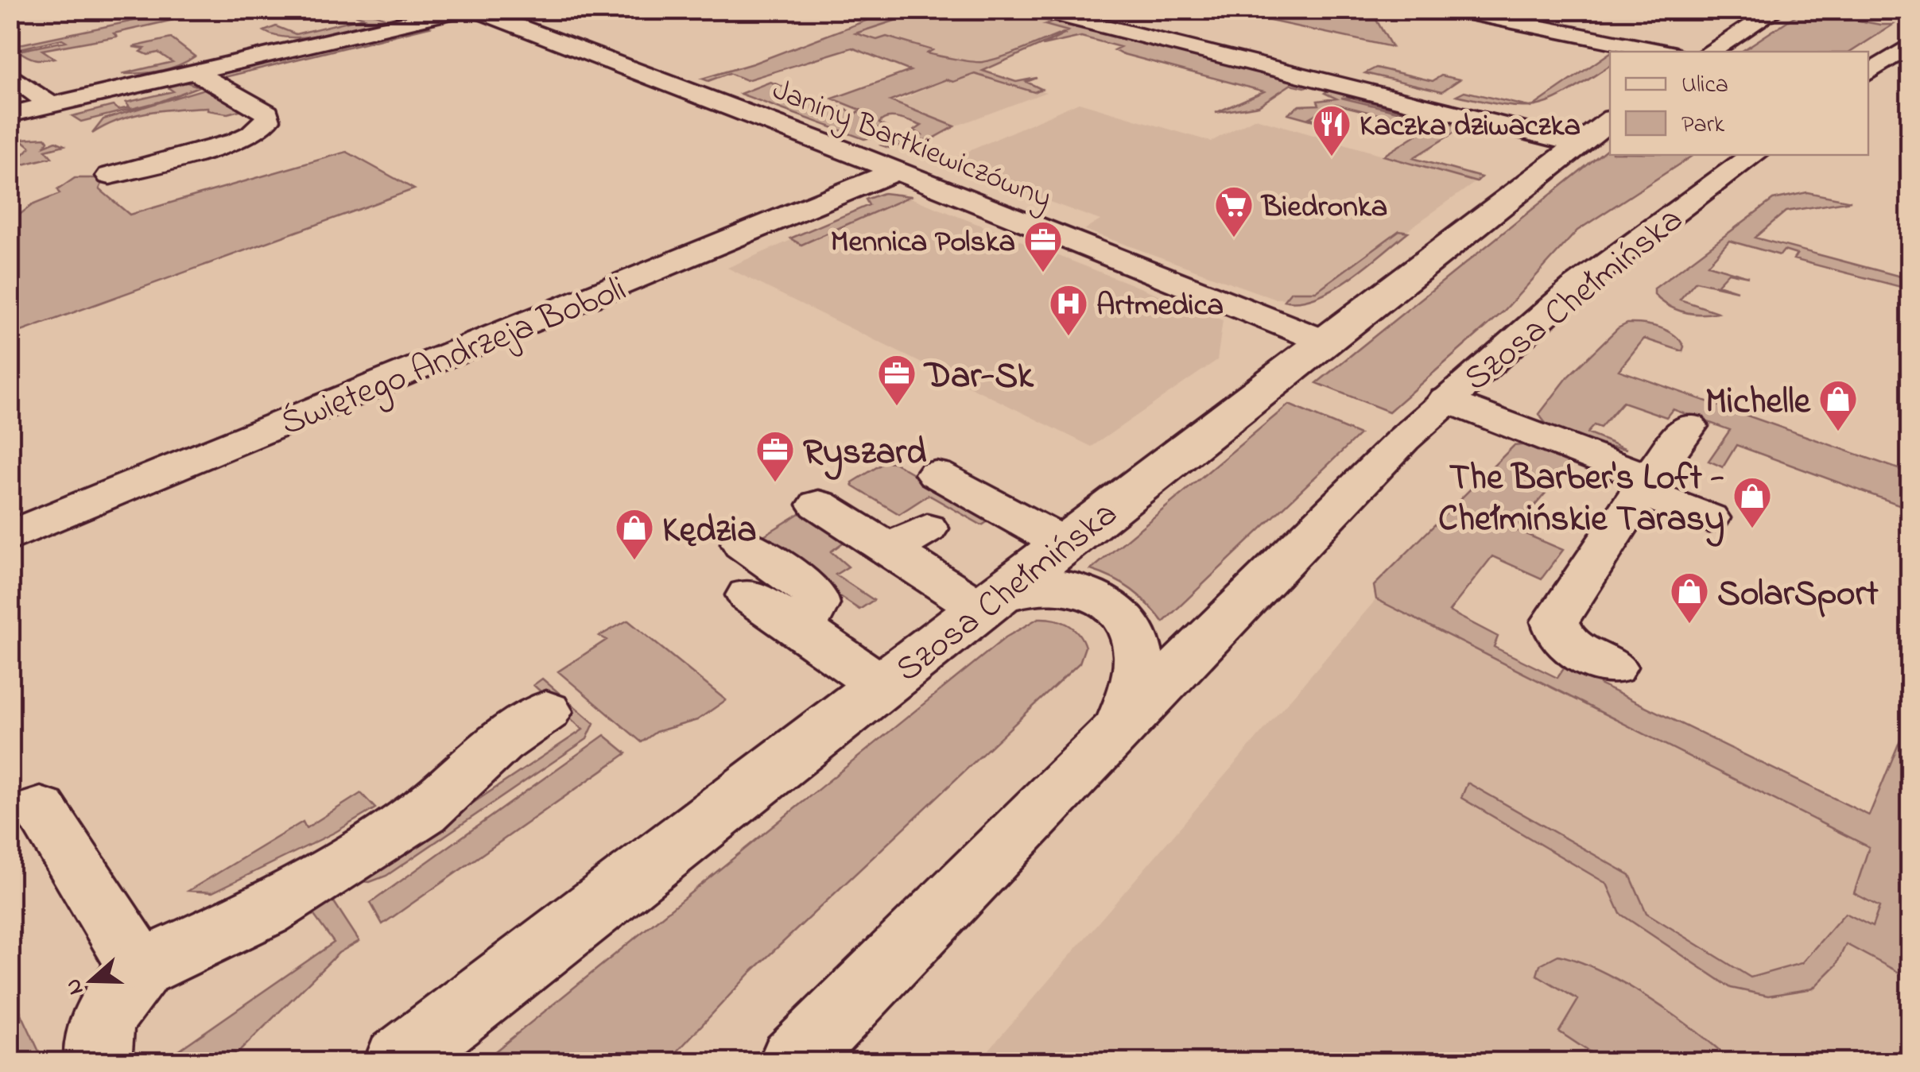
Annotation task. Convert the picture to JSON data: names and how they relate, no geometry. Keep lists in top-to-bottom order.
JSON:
{
  "streets": {
    "street": ["Janiny Bartkiewiczówny", "Szosa Chełmińska", "Świętego Andrzeja Boboli"]
  },
  "crossings": [
    ["Janiny Bartkiewiczówny", "Szosa Chełmińska"],
    ["Janiny Bartkiewiczówny", "Świętego Andrzeja Boboli"]
  ],
  "places": {
    "restaurant": ["Kaczka dziwaczka"],
    "supermarket": ["Biedronka"],
    "office": ["Mennica Polska", "Dar-Sk", "Ryszard"],
    "hospital": ["Artmedica"],
    "shop": [
      "Michelle",
      "The Barber's Loft - Chełmińskie Tarasy",
      "Kędzia",
      "SolarSport"
    ]
  },
  "legend": ["Ulica", "Park"],
  "north": "left"
}
